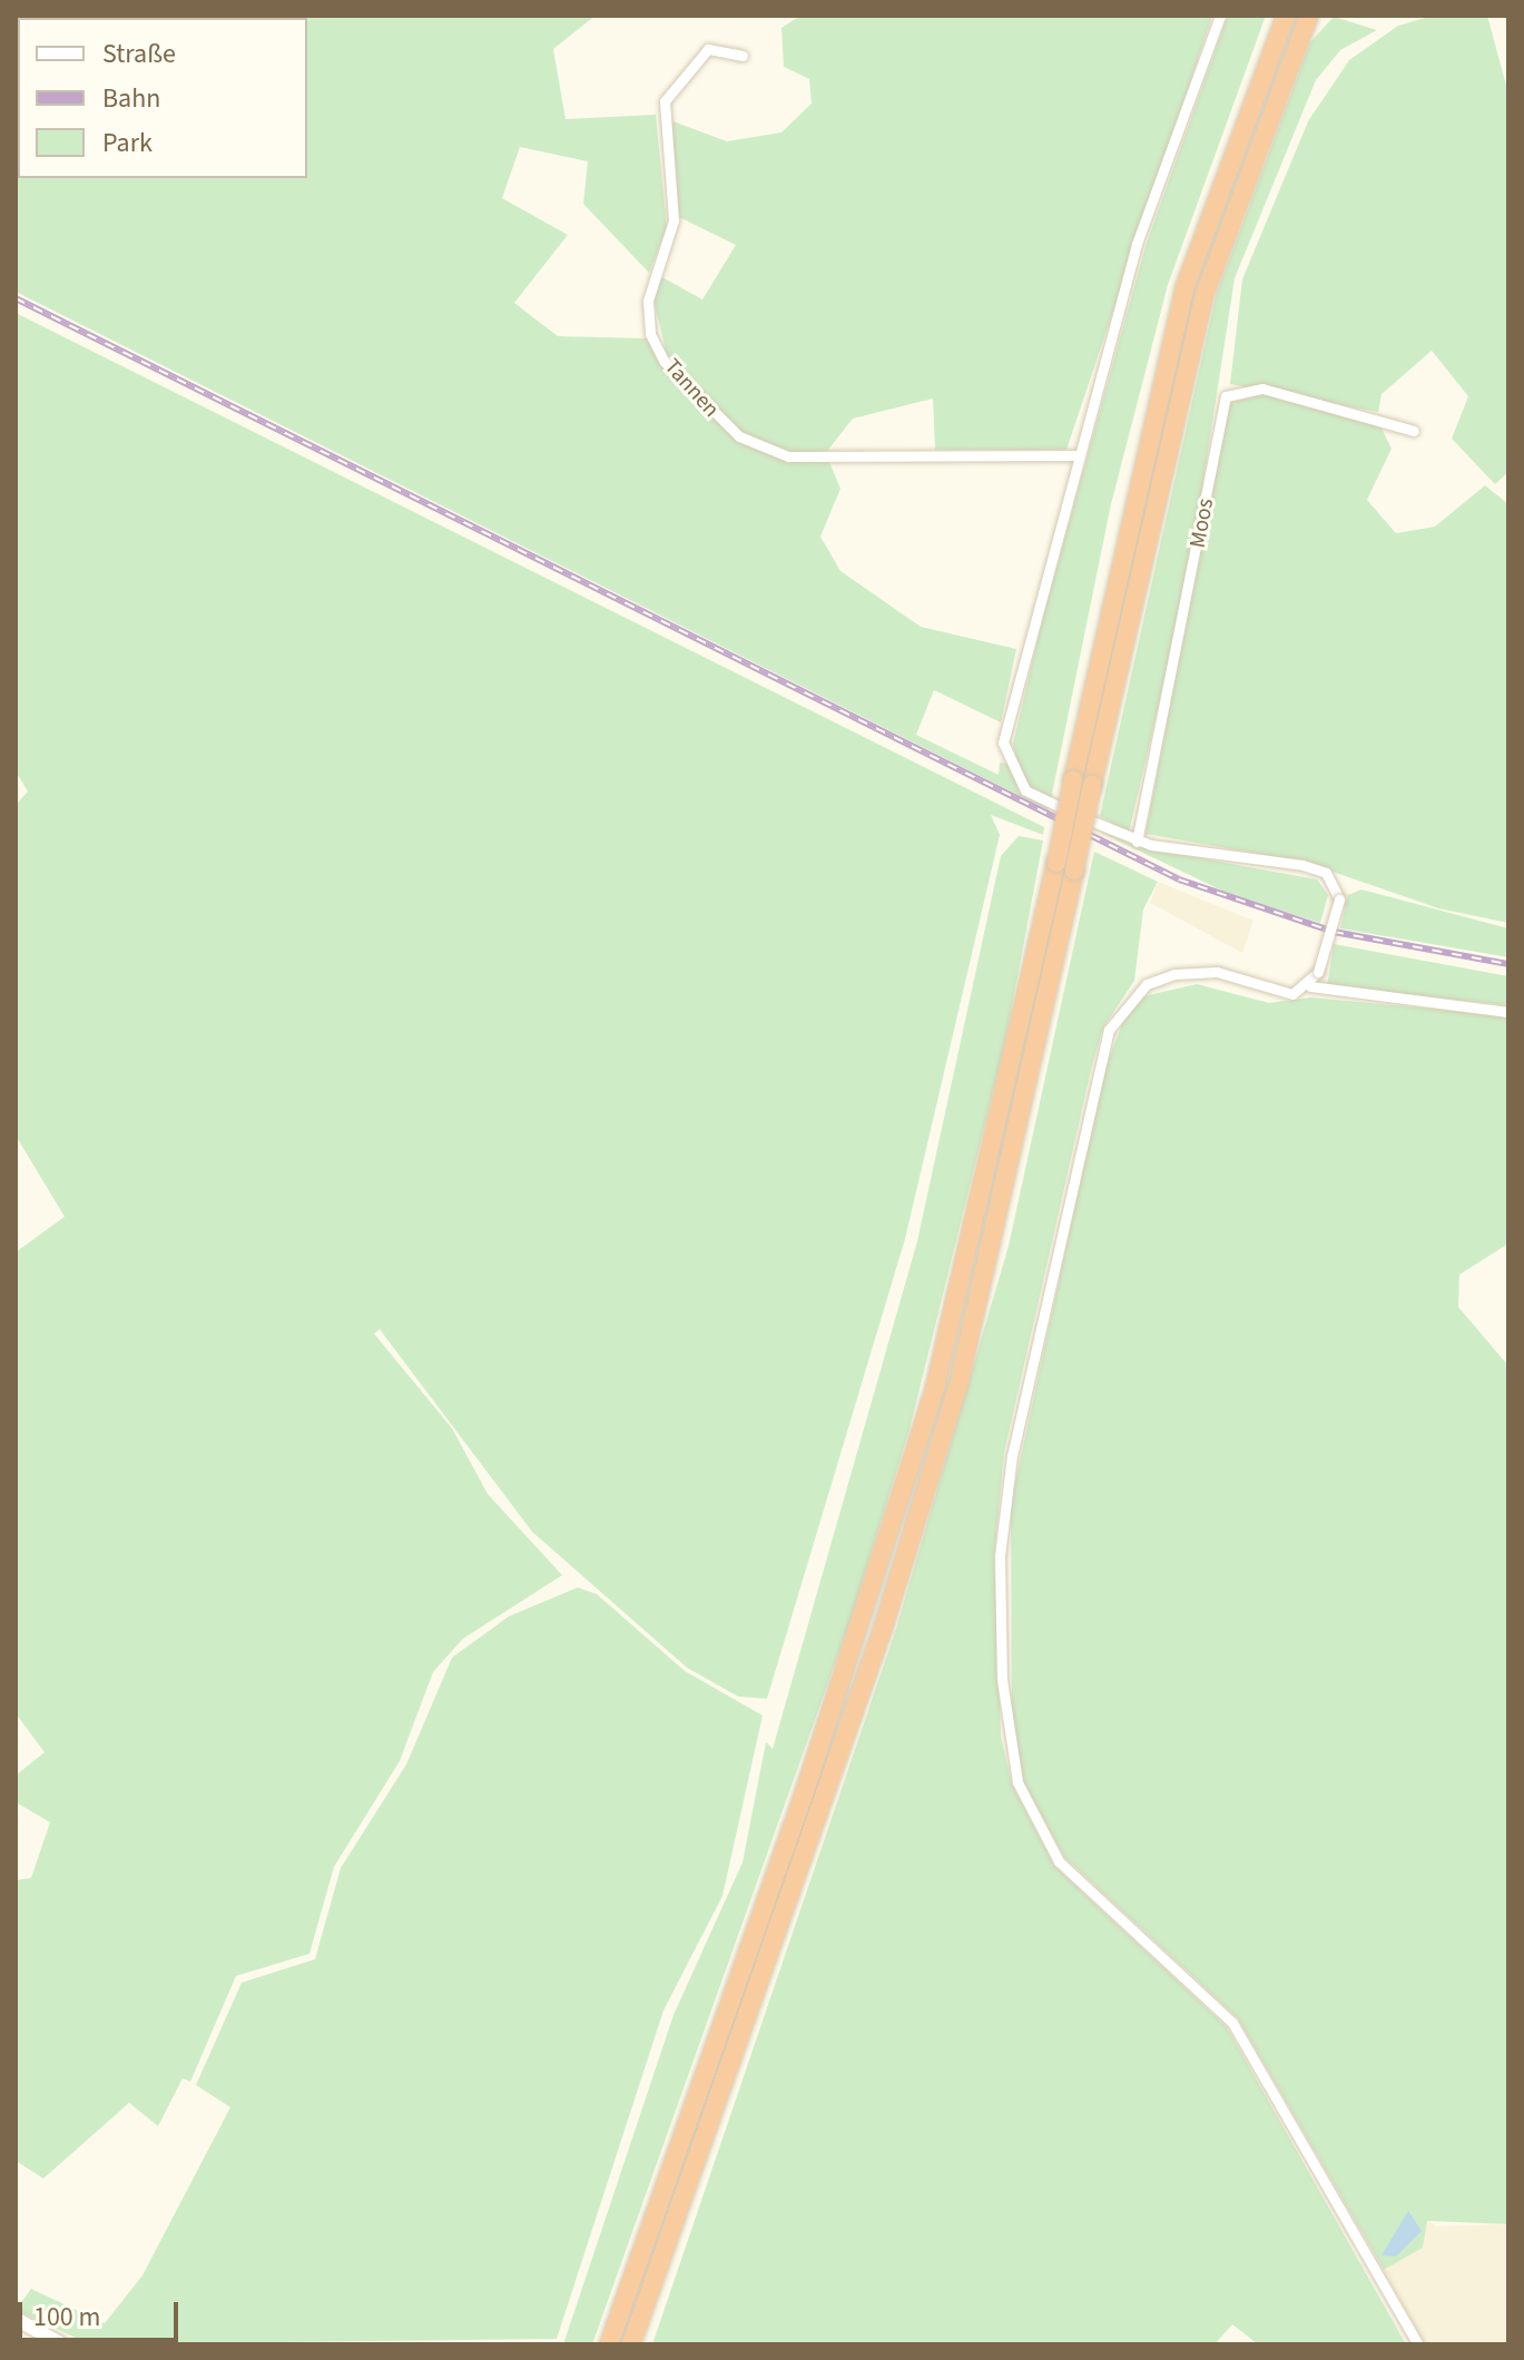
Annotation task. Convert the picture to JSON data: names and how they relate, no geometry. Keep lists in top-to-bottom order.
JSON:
{
  "streets": {
    "street": ["Tannen", "Moos"]
  },
  "legend": ["Straße", "Bahn", "Park"],
  "scale_bar": "100 m"
}
